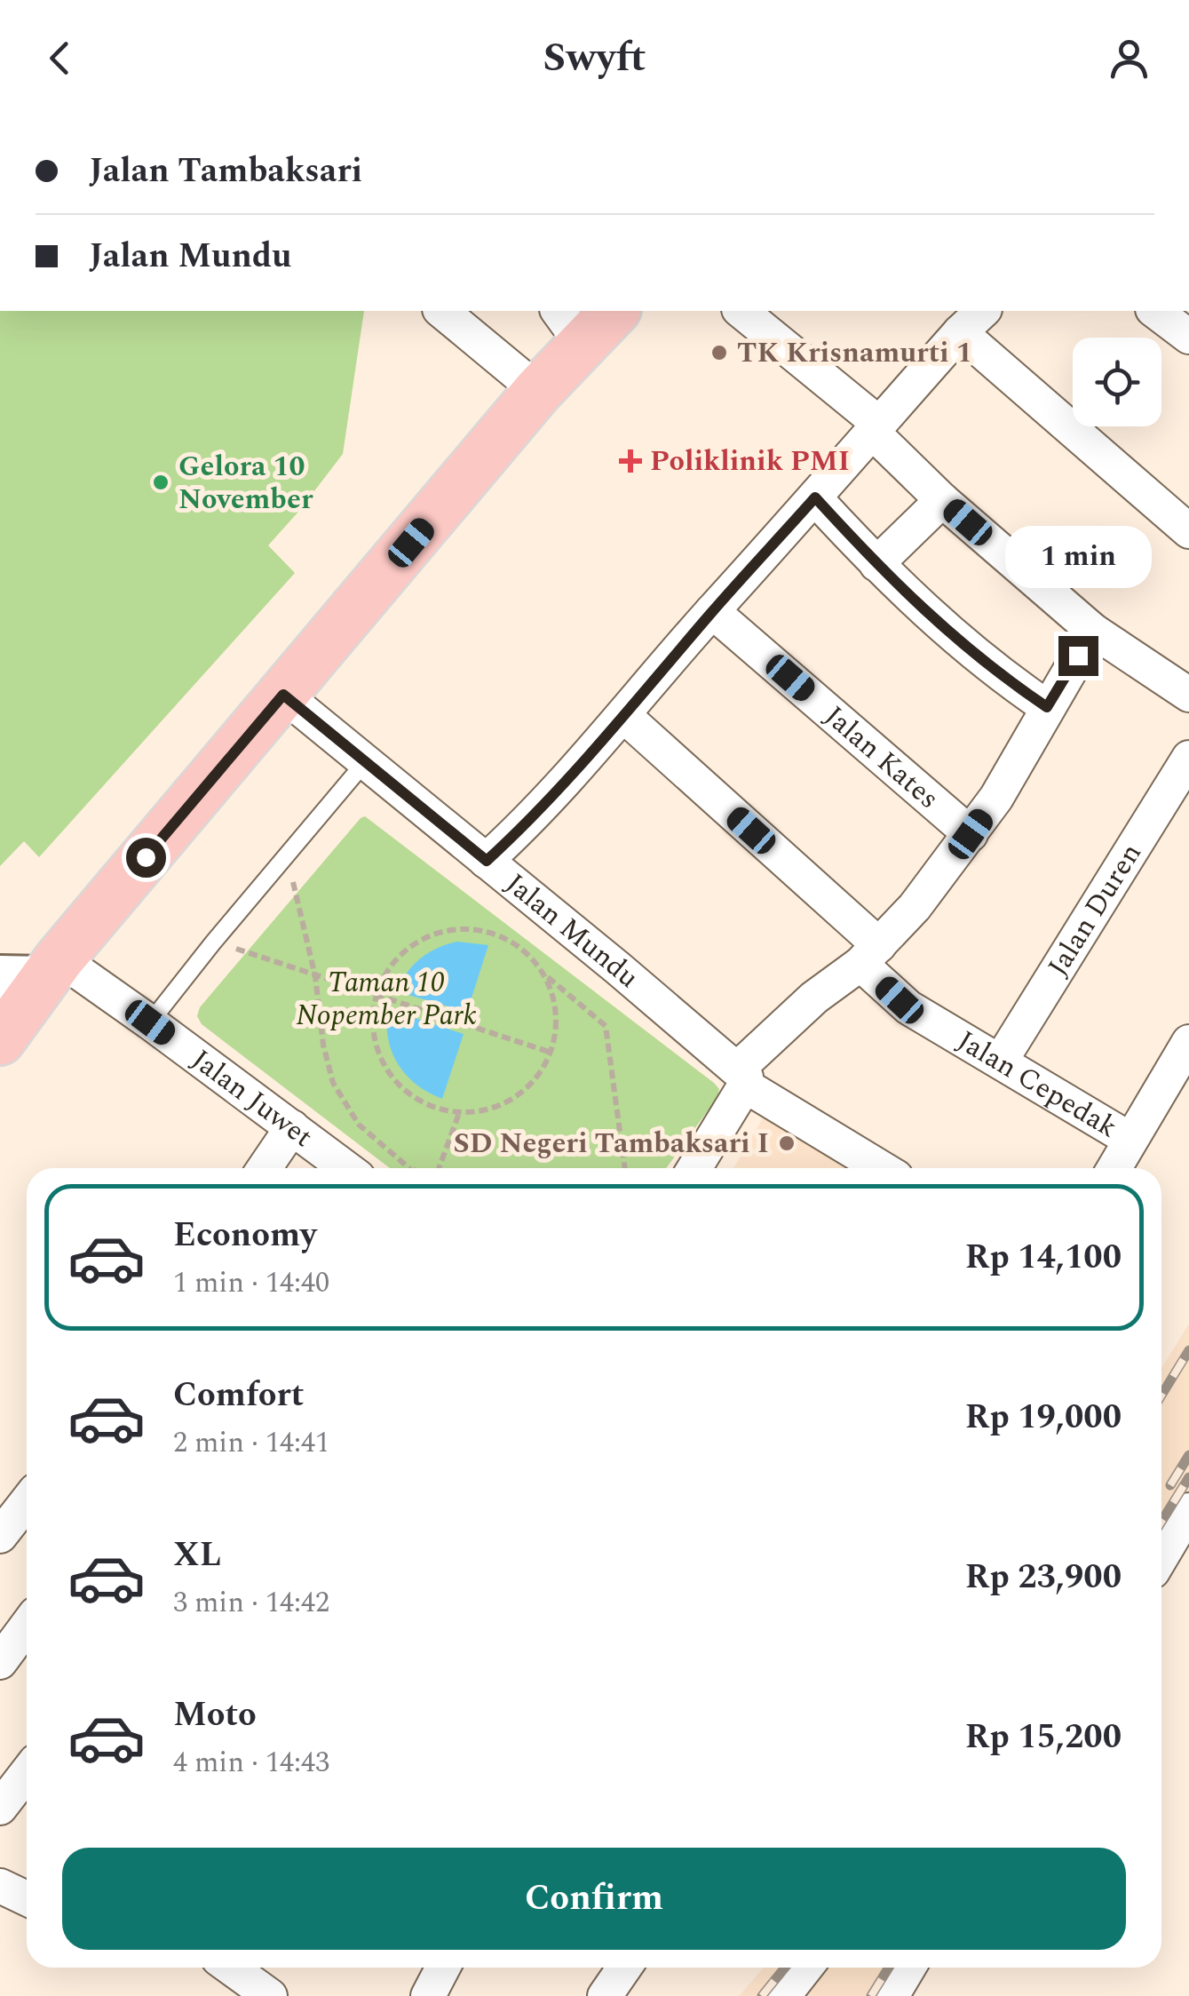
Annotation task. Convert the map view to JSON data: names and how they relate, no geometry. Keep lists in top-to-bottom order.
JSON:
{
  "streets": {
    "street": [
      "Jalan Kates",
      "Jalan Duren",
      "Jalan Mundu",
      "Jalan Cepedak",
      "Jalan Juwet"
    ]
  },
  "crossings": [
    ["Jalan Duren", "Jalan Cepedak"]
  ],
  "parks": ["Taman 10 Nopember Park"],
  "places": {
    "other": ["TK Krisnamurti 1", "Gelora 10 November", "SD Negeri Tambaksari I"],
    "health": ["Poliklinik PMI"]
  },
  "page": {
    "header": "Swyft",
    "banner": ["Jalan Tambaksari", "Jalan Mundu"],
    "bubble": "1 min",
    "list": [
      {
        "name": "Economy",
        "note": "1 min · 14:40",
        "value": "Rp 14,100"
      },
      {
        "name": "Comfort",
        "note": "2 min · 14:41",
        "value": "Rp 19,000"
      },
      {
        "name": "XL",
        "note": "3 min · 14:42",
        "value": "Rp 23,900"
      },
      {
        "name": "Moto",
        "note": "4 min · 14:43",
        "value": "Rp 15,200"
      }
    ],
    "buttons": "Confirm"
  }
}
